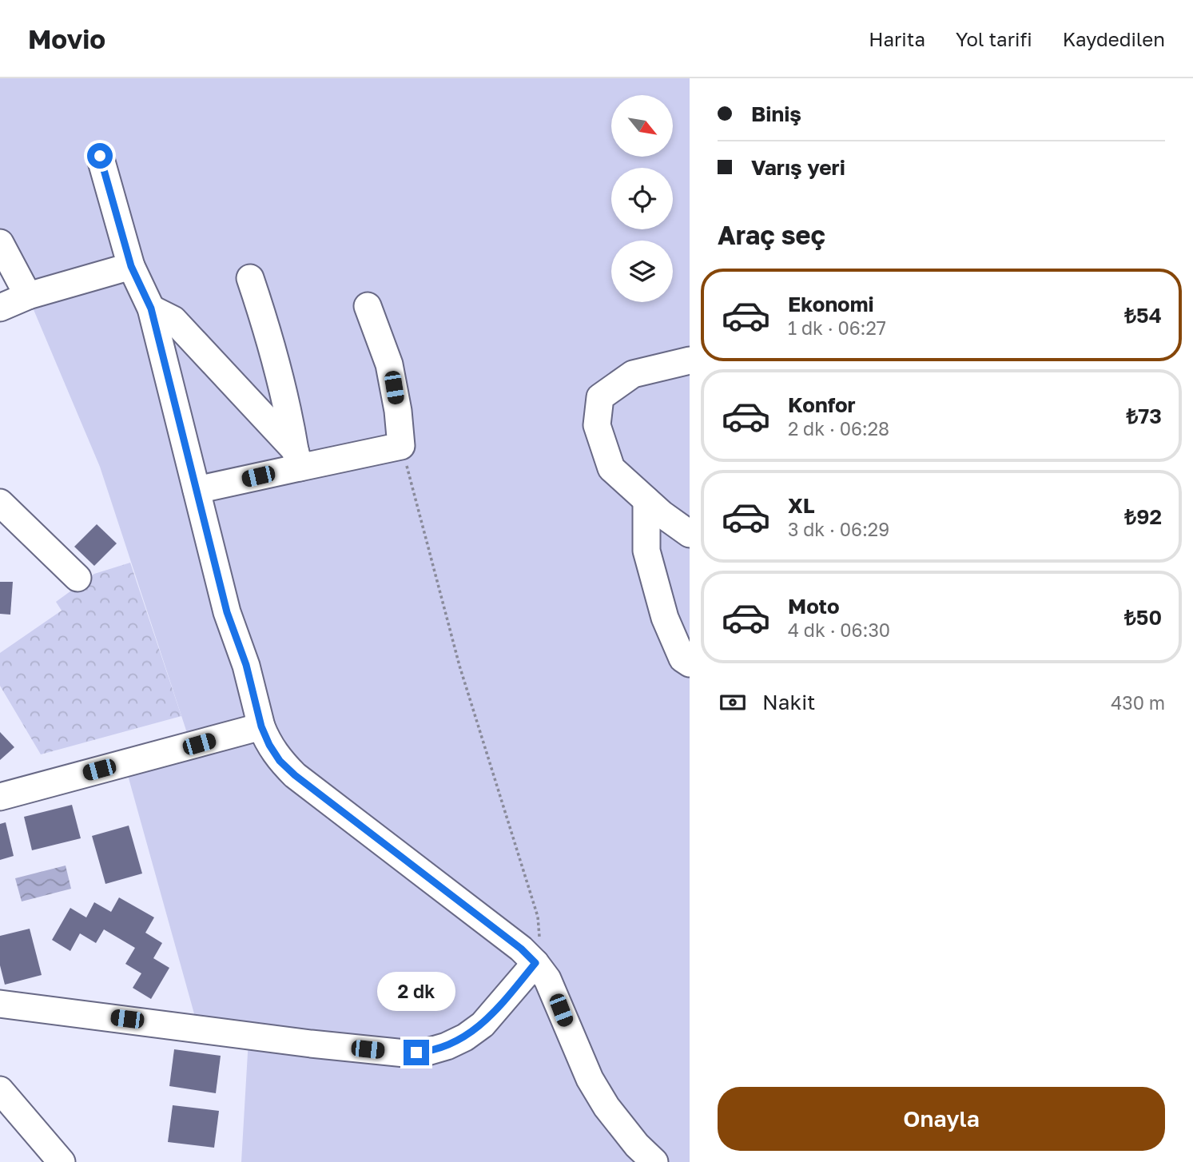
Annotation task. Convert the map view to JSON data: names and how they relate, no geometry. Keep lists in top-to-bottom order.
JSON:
{
  "north": "bottom right",
  "page": {
    "header": "Movio",
    "nav": ["Harita", "Yol tarifi", "Kaydedilen"],
    "banner": ["Biniş", "Varış yeri"],
    "heading": "Araç seç",
    "list": [
      {
        "name": "Ekonomi",
        "note": "1 dk · 06:27",
        "value": "₺54"
      },
      {
        "name": "Konfor",
        "note": "2 dk · 06:28",
        "value": "₺73"
      },
      {
        "name": "XL",
        "note": "3 dk · 06:29",
        "value": "₺92"
      },
      {
        "name": "Moto",
        "note": "4 dk · 06:30",
        "value": "₺50"
      }
    ],
    "pay": ["Nakit", "430 m"],
    "bubble": "2 dk",
    "buttons": "Onayla"
  }
}
